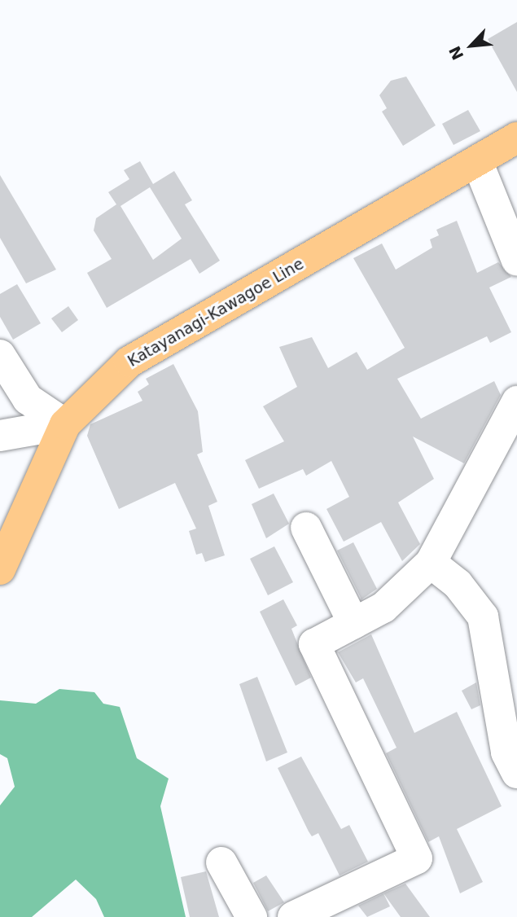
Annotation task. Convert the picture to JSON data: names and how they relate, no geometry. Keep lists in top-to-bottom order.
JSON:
{
  "streets": {
    "main road": ["Katayanagi-Kawagoe Line"]
  },
  "north": "bottom left"
}
